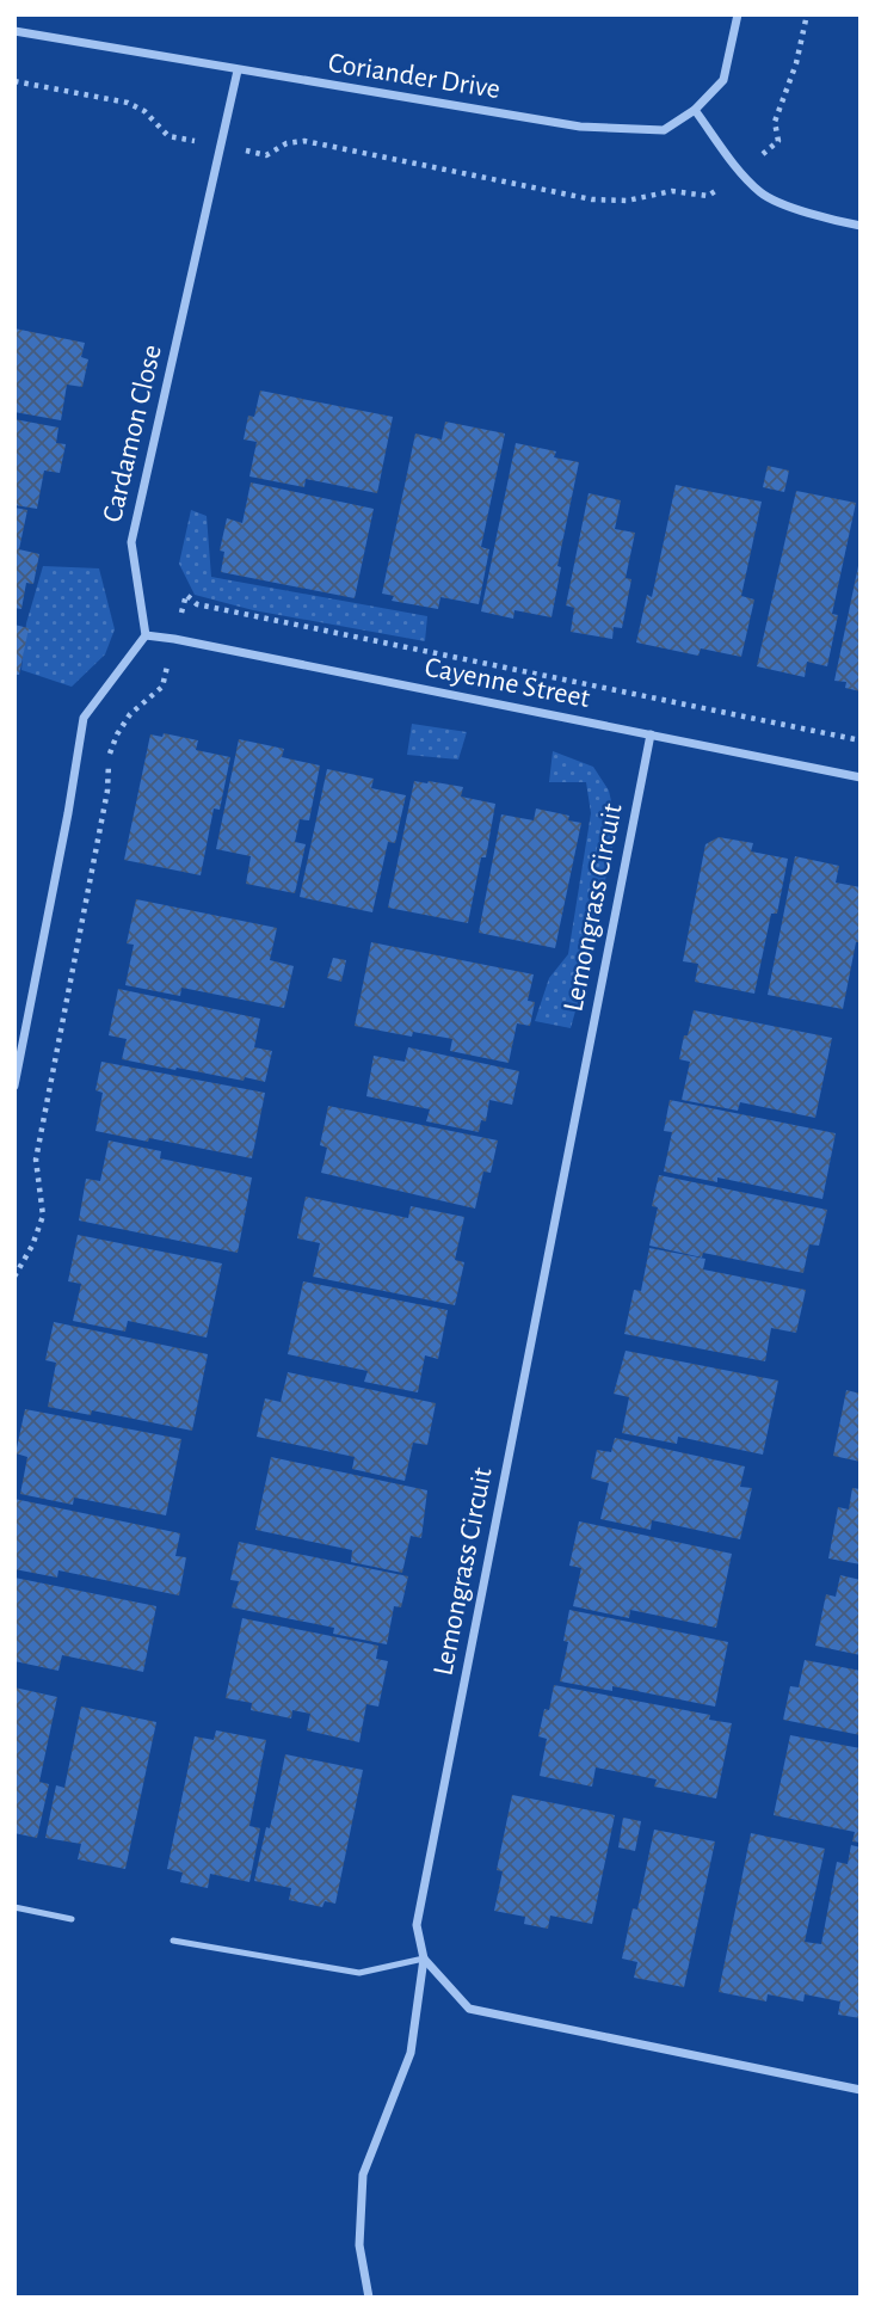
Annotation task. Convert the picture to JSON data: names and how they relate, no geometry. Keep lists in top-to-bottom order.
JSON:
{
  "streets": {
    "street": [
      "Coriander Drive",
      "Cardamon Close",
      "Cayenne Street",
      "Lemongrass Circuit"
    ]
  },
  "crossings": [
    ["Coriander Drive", "Cardamon Close"],
    ["Cardamon Close", "Cayenne Street"],
    ["Cayenne Street", "Lemongrass Circuit"]
  ]
}
